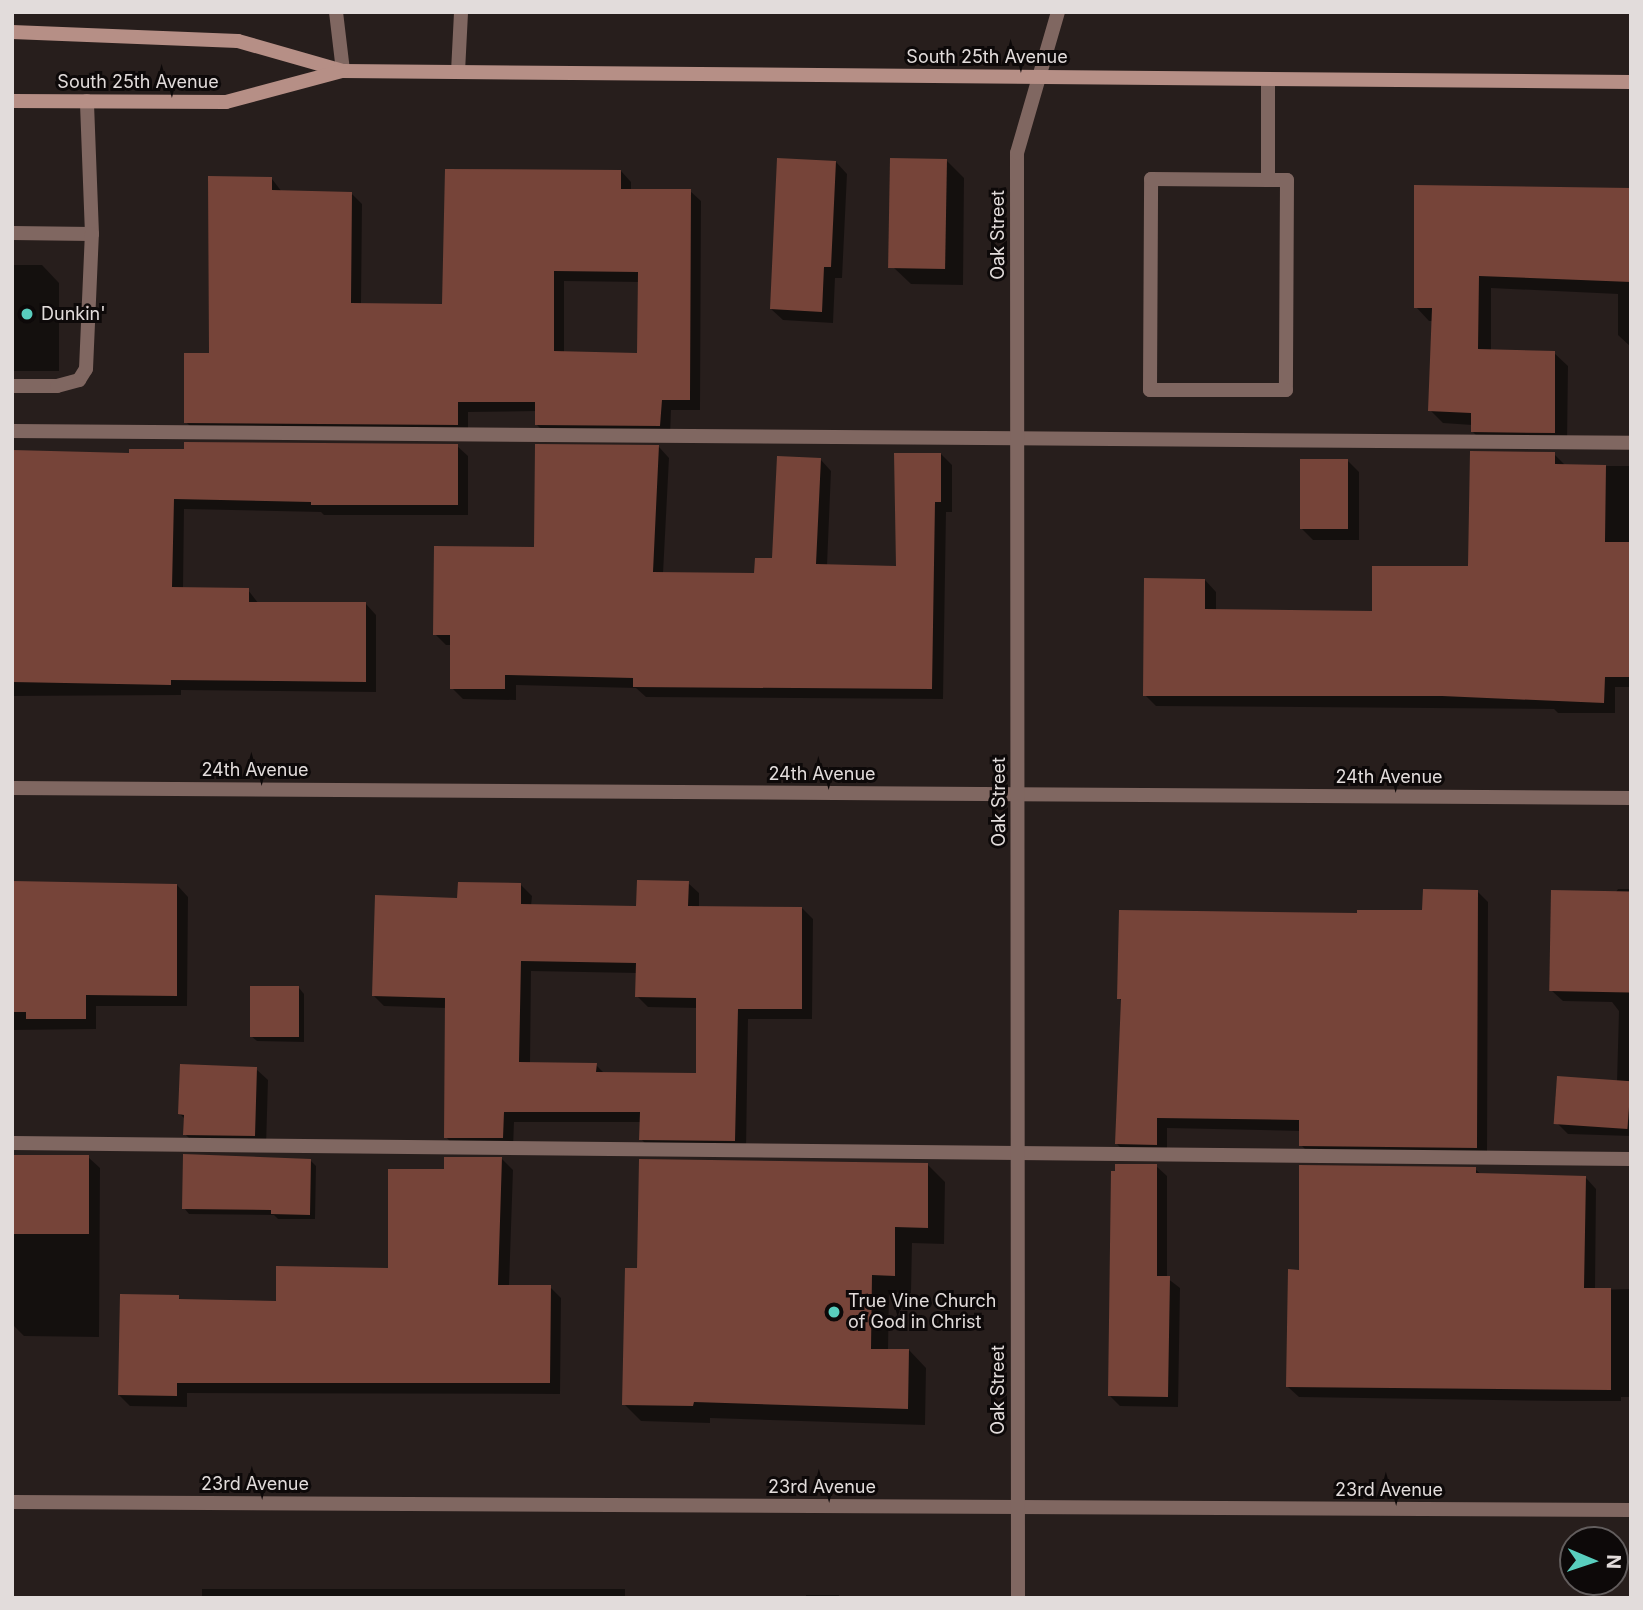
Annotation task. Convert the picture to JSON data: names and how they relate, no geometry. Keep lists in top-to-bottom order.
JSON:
{
  "streets": {
    "main road": ["South 25th Avenue"],
    "street": ["Oak Street", "24th Avenue", "23rd Avenue"]
  },
  "crossings": [
    ["South 25th Avenue", "Oak Street"],
    ["Oak Street", "24th Avenue"],
    ["Oak Street", "23rd Avenue"]
  ],
  "places": ["Dunkin'", "True Vine Church of God in Christ"],
  "north": "right"
}
